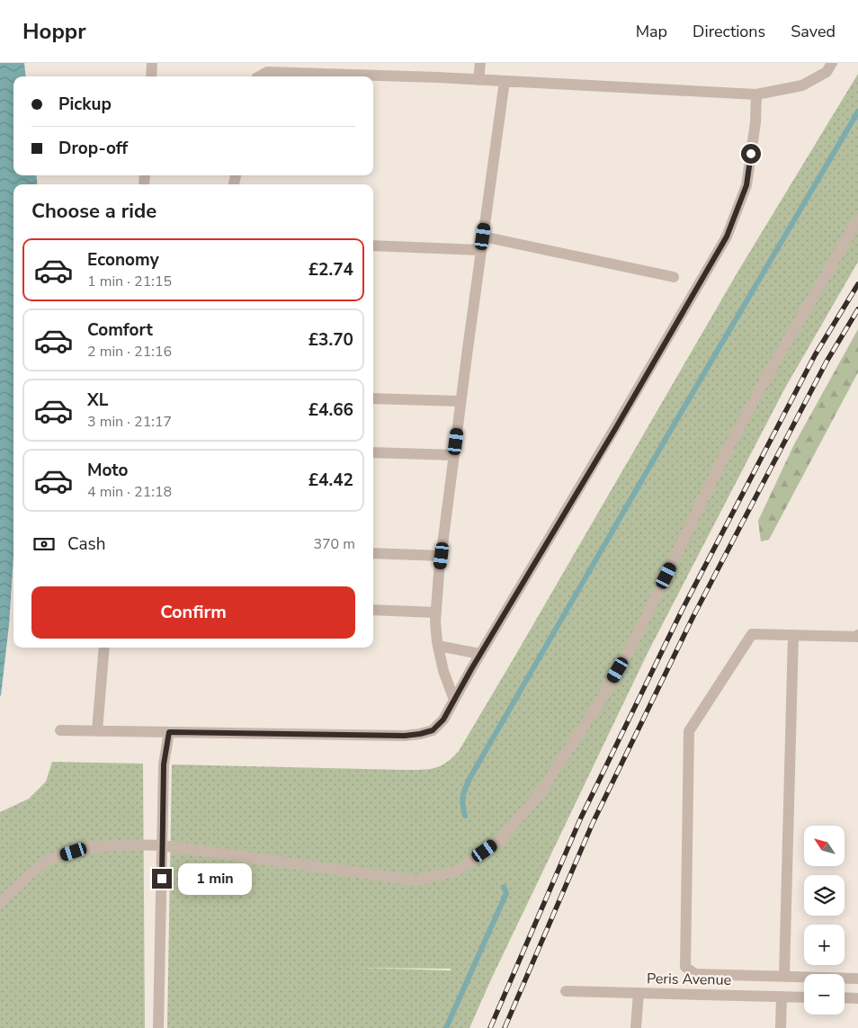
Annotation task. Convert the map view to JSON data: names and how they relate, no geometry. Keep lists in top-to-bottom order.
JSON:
{
  "streets": {
    "street": ["Peris Avenue"]
  },
  "north": "top left",
  "page": {
    "header": "Hoppr",
    "nav": ["Map", "Directions", "Saved"],
    "banner": ["Pickup", "Drop-off"],
    "heading": "Choose a ride",
    "list": [
      {
        "name": "Economy",
        "note": "1 min · 21:15",
        "value": "£2.74"
      },
      {
        "name": "Comfort",
        "note": "2 min · 21:16",
        "value": "£3.70"
      },
      {
        "name": "XL",
        "note": "3 min · 21:17",
        "value": "£4.66"
      },
      {
        "name": "Moto",
        "note": "4 min · 21:18",
        "value": "£4.42"
      }
    ],
    "pay": ["Cash", "370 m"],
    "buttons": "Confirm",
    "map_buttons": ["+", "−"],
    "bubble": "1 min"
  }
}
